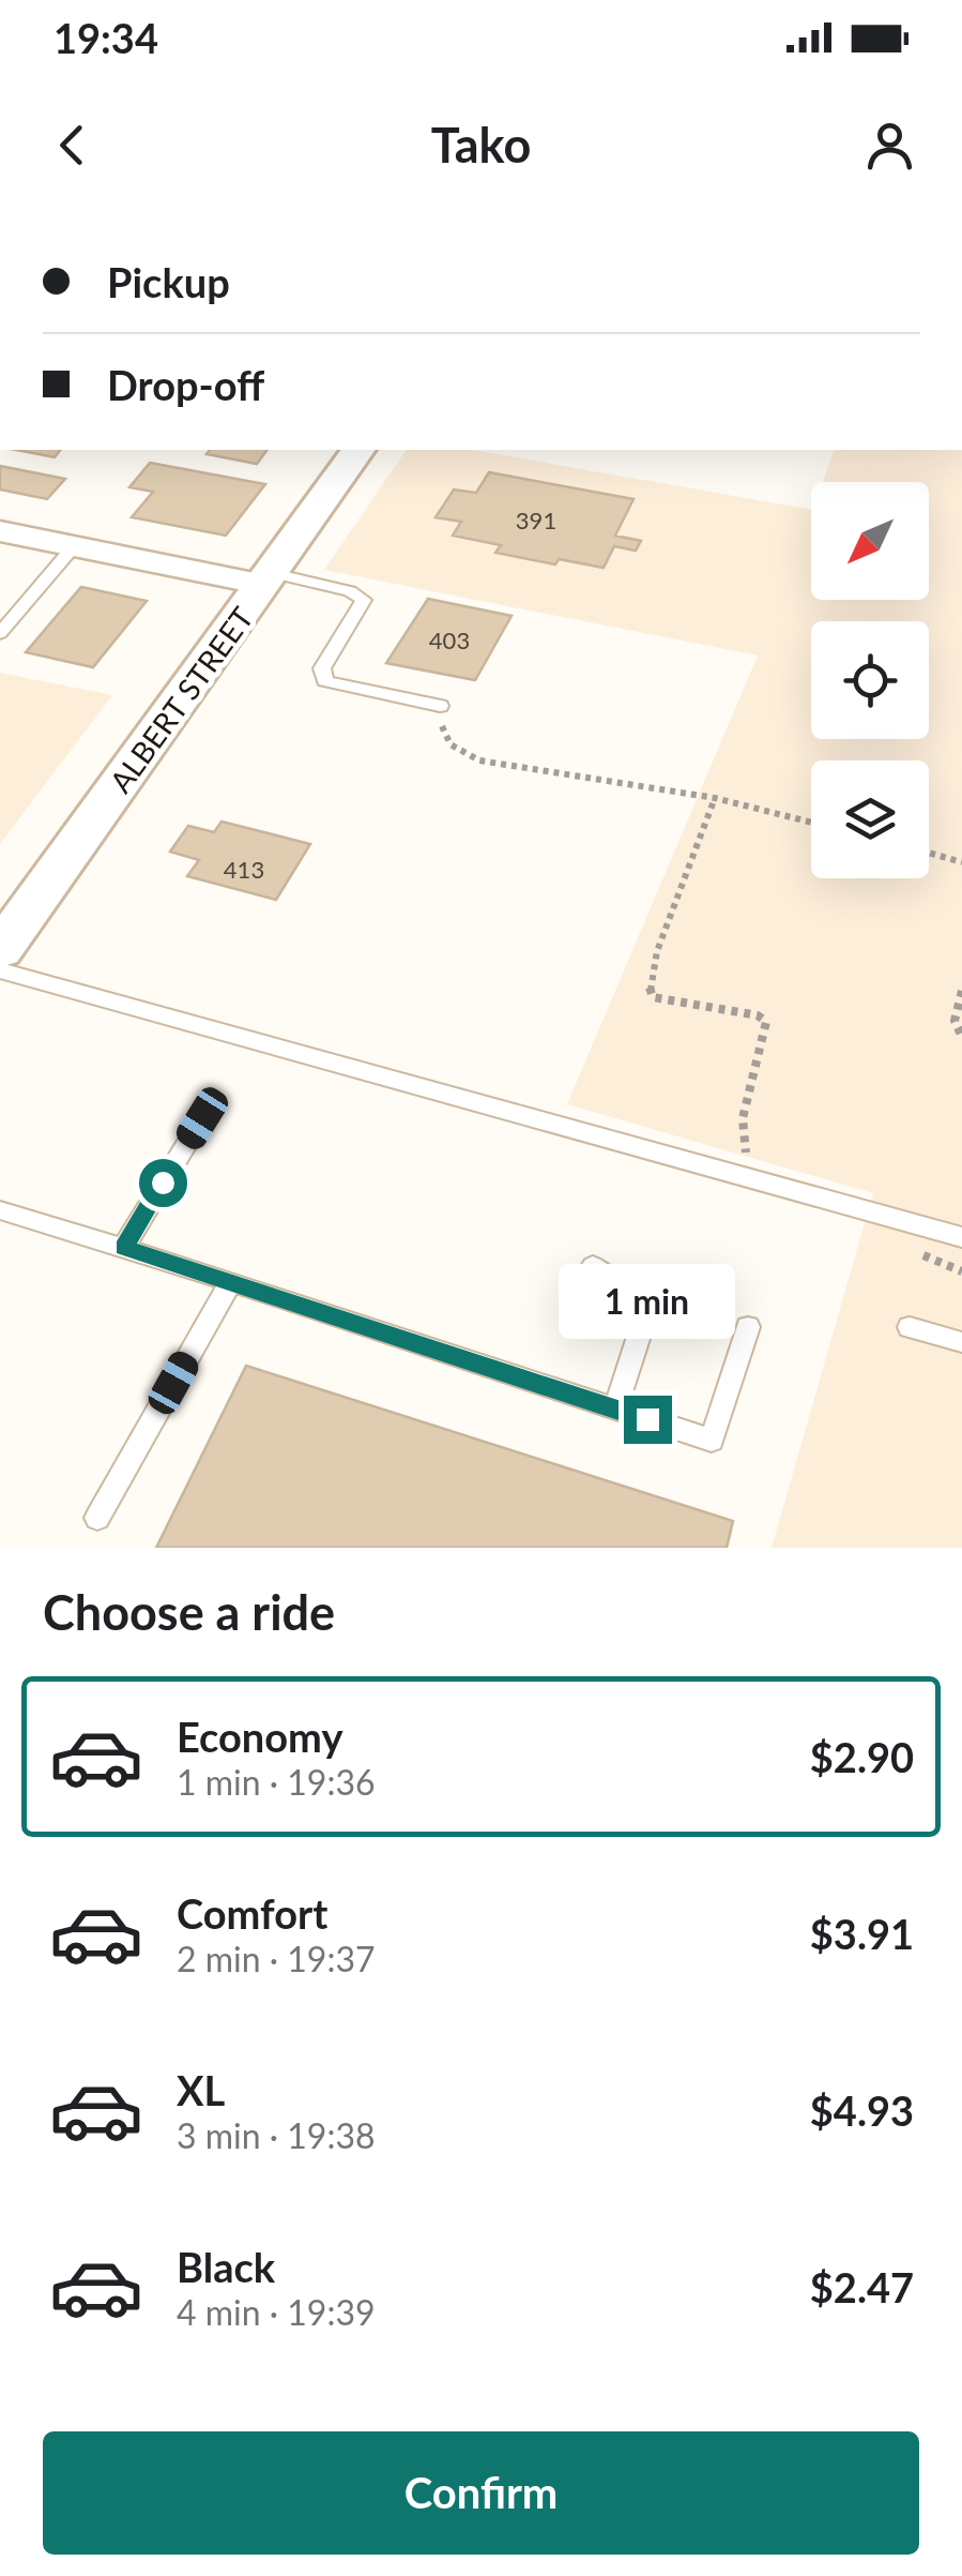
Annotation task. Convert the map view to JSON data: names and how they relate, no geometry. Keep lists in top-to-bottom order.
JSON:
{
  "streets": {
    "street": ["ALBERT STREET"]
  },
  "house_numbers": ["391", "403", "413"],
  "north": "bottom left",
  "page": {
    "status": "19:34",
    "header": "Tako",
    "banner": ["Pickup", "Drop-off"],
    "bubble": "1 min",
    "heading": "Choose a ride",
    "list": [
      {
        "name": "Economy",
        "note": "1 min · 19:36",
        "value": "$2.90"
      },
      {
        "name": "Comfort",
        "note": "2 min · 19:37",
        "value": "$3.91"
      },
      {
        "name": "XL",
        "note": "3 min · 19:38",
        "value": "$4.93"
      },
      {
        "name": "Black",
        "note": "4 min · 19:39",
        "value": "$2.47"
      }
    ],
    "buttons": "Confirm"
  }
}
